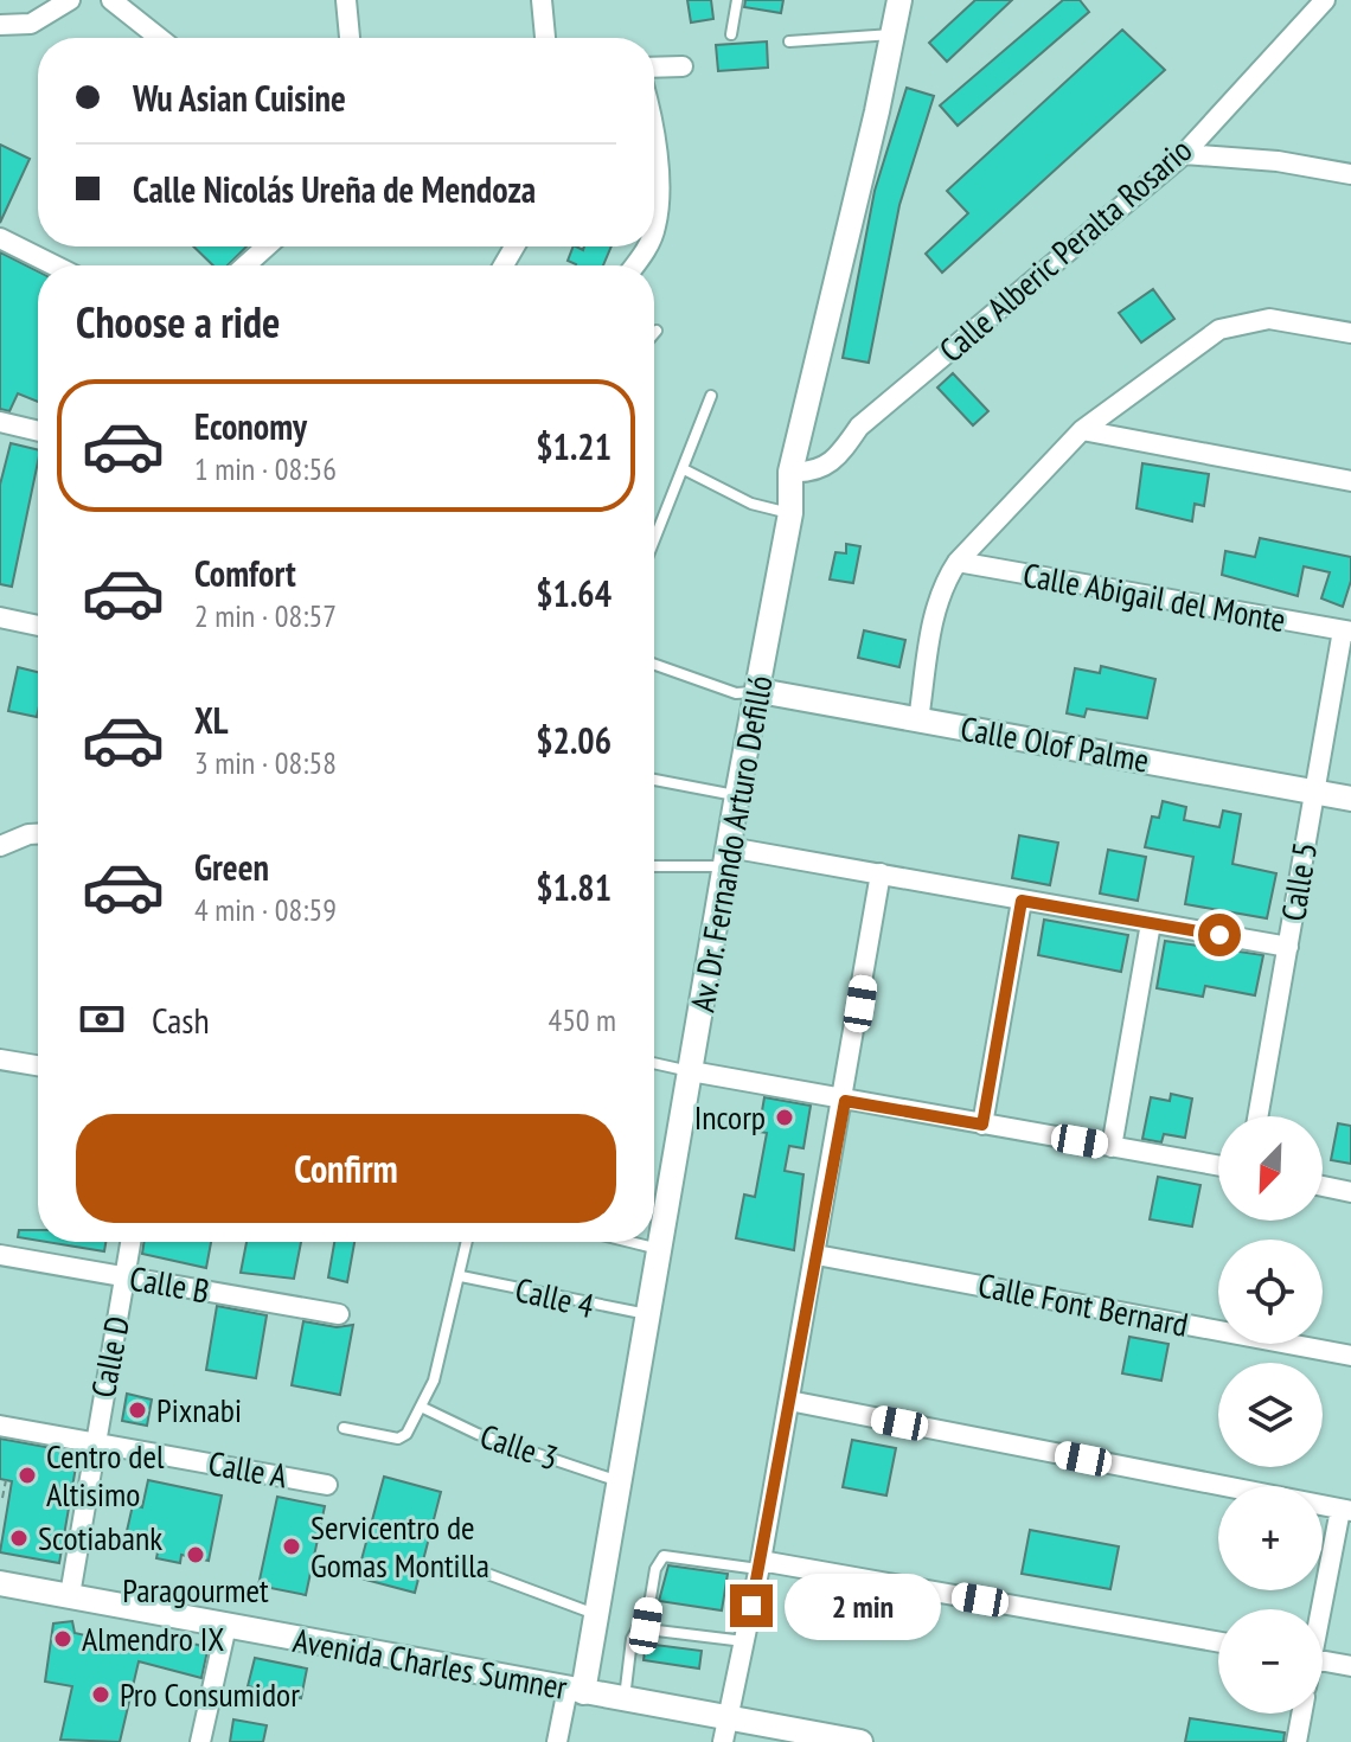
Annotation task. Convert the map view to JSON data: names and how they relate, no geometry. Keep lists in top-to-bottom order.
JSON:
{
  "streets": {
    "street": [
      "Calle Alberic Peralta Rosario",
      "Calle Abigail del Monte",
      "Calle Olof Palme",
      "Av. Dr. Fernando Arturo Defilló",
      "Calle 5",
      "Calle B",
      "Calle Font Bernard",
      "Calle D",
      "Calle A",
      "Avenida Charles Sumner"
    ],
    "lane": ["Calle 4", "Calle 3"]
  },
  "crossings": [
    ["Calle Alberic Peralta Rosario", "Av. Dr. Fernando Arturo Defilló"],
    ["Calle Abigail del Monte", "Calle 5"],
    ["Calle Olof Palme", "Av. Dr. Fernando Arturo Defilló"],
    ["Calle Olof Palme", "Calle 5"],
    ["Av. Dr. Fernando Arturo Defilló", "Calle 4"],
    ["Av. Dr. Fernando Arturo Defilló", "Calle 3"],
    ["Av. Dr. Fernando Arturo Defilló", "Avenida Charles Sumner"],
    ["Calle B", "Calle D"],
    ["Calle D", "Calle A"],
    ["Calle D", "Avenida Charles Sumner"]
  ],
  "places": [
    "Incorp",
    "Pixnabi",
    "Centro del Altisimo",
    "Scotiabank",
    "Servicentro de Gomas Montilla",
    "Paragourmet",
    "Almendro IX",
    "Pro Consumidor"
  ],
  "north": "bottom left",
  "page": {
    "banner": ["Wu Asian Cuisine", "Calle Nicolás Ureña de Mendoza"],
    "heading": "Choose a ride",
    "list": [
      {
        "name": "Economy",
        "note": "1 min · 08:56",
        "value": "$1.21"
      },
      {
        "name": "Comfort",
        "note": "2 min · 08:57",
        "value": "$1.64"
      },
      {
        "name": "XL",
        "note": "3 min · 08:58",
        "value": "$2.06"
      },
      {
        "name": "Green",
        "note": "4 min · 08:59",
        "value": "$1.81"
      }
    ],
    "pay": ["Cash", "450 m"],
    "buttons": "Confirm",
    "map_buttons": ["+", "−"],
    "bubble": "2 min"
  }
}
